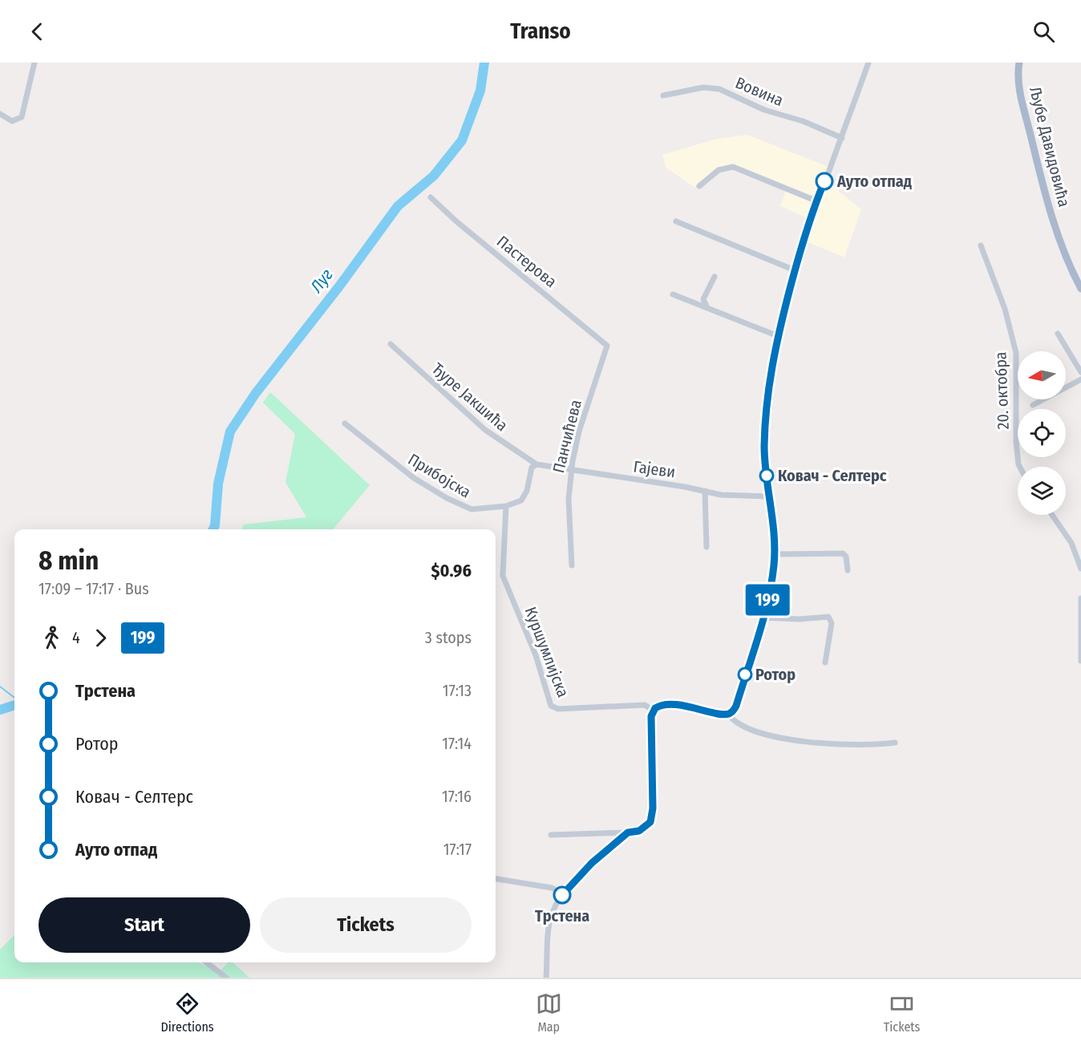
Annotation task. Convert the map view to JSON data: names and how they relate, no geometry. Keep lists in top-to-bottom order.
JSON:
{
  "streets": {
    "main road": ["Љубе Давидовића"],
    "street": [
      "Вовина",
      "Пастерова",
      "20. октобра",
      "Ђуре Јакшића",
      "Панчићева",
      "Гајеви",
      "Прибојска",
      "Куршумлијска"
    ]
  },
  "crossings": [
    ["Пастерова", "Панчићева"],
    ["Ђуре Јакшића", "Гајеви"],
    ["Ђуре Јакшића", "Прибојска"],
    ["Панчићева", "Гајеви"],
    ["Гајеви", "Прибојска"],
    ["Прибојска", "Куршумлијска"]
  ],
  "water": ["Луг"],
  "places": [
    "Ауто отпад",
    "Ковач - Селтерс",
    "Ротор",
    "Трстена"
  ],
  "lines": ["bus line 199"],
  "north": "left",
  "page": {
    "header": "Transo",
    "on_map": "199",
    "heading": ["8 min", "17:09 – 17:17 · Bus", "$0.96"],
    "legs": ["4", "199", "3 stops"],
    "list": [
      {
        "name": "Трстена",
        "value": "17:13"
      },
      {
        "name": "Ротор",
        "value": "17:14"
      },
      {
        "name": "Ковач - Селтерс",
        "value": "17:16"
      },
      {
        "name": "Ауто отпад",
        "value": "17:17"
      }
    ],
    "buttons": ["Start", "Tickets"],
    "tabs": ["Directions", "Map", "Tickets"]
  }
}
